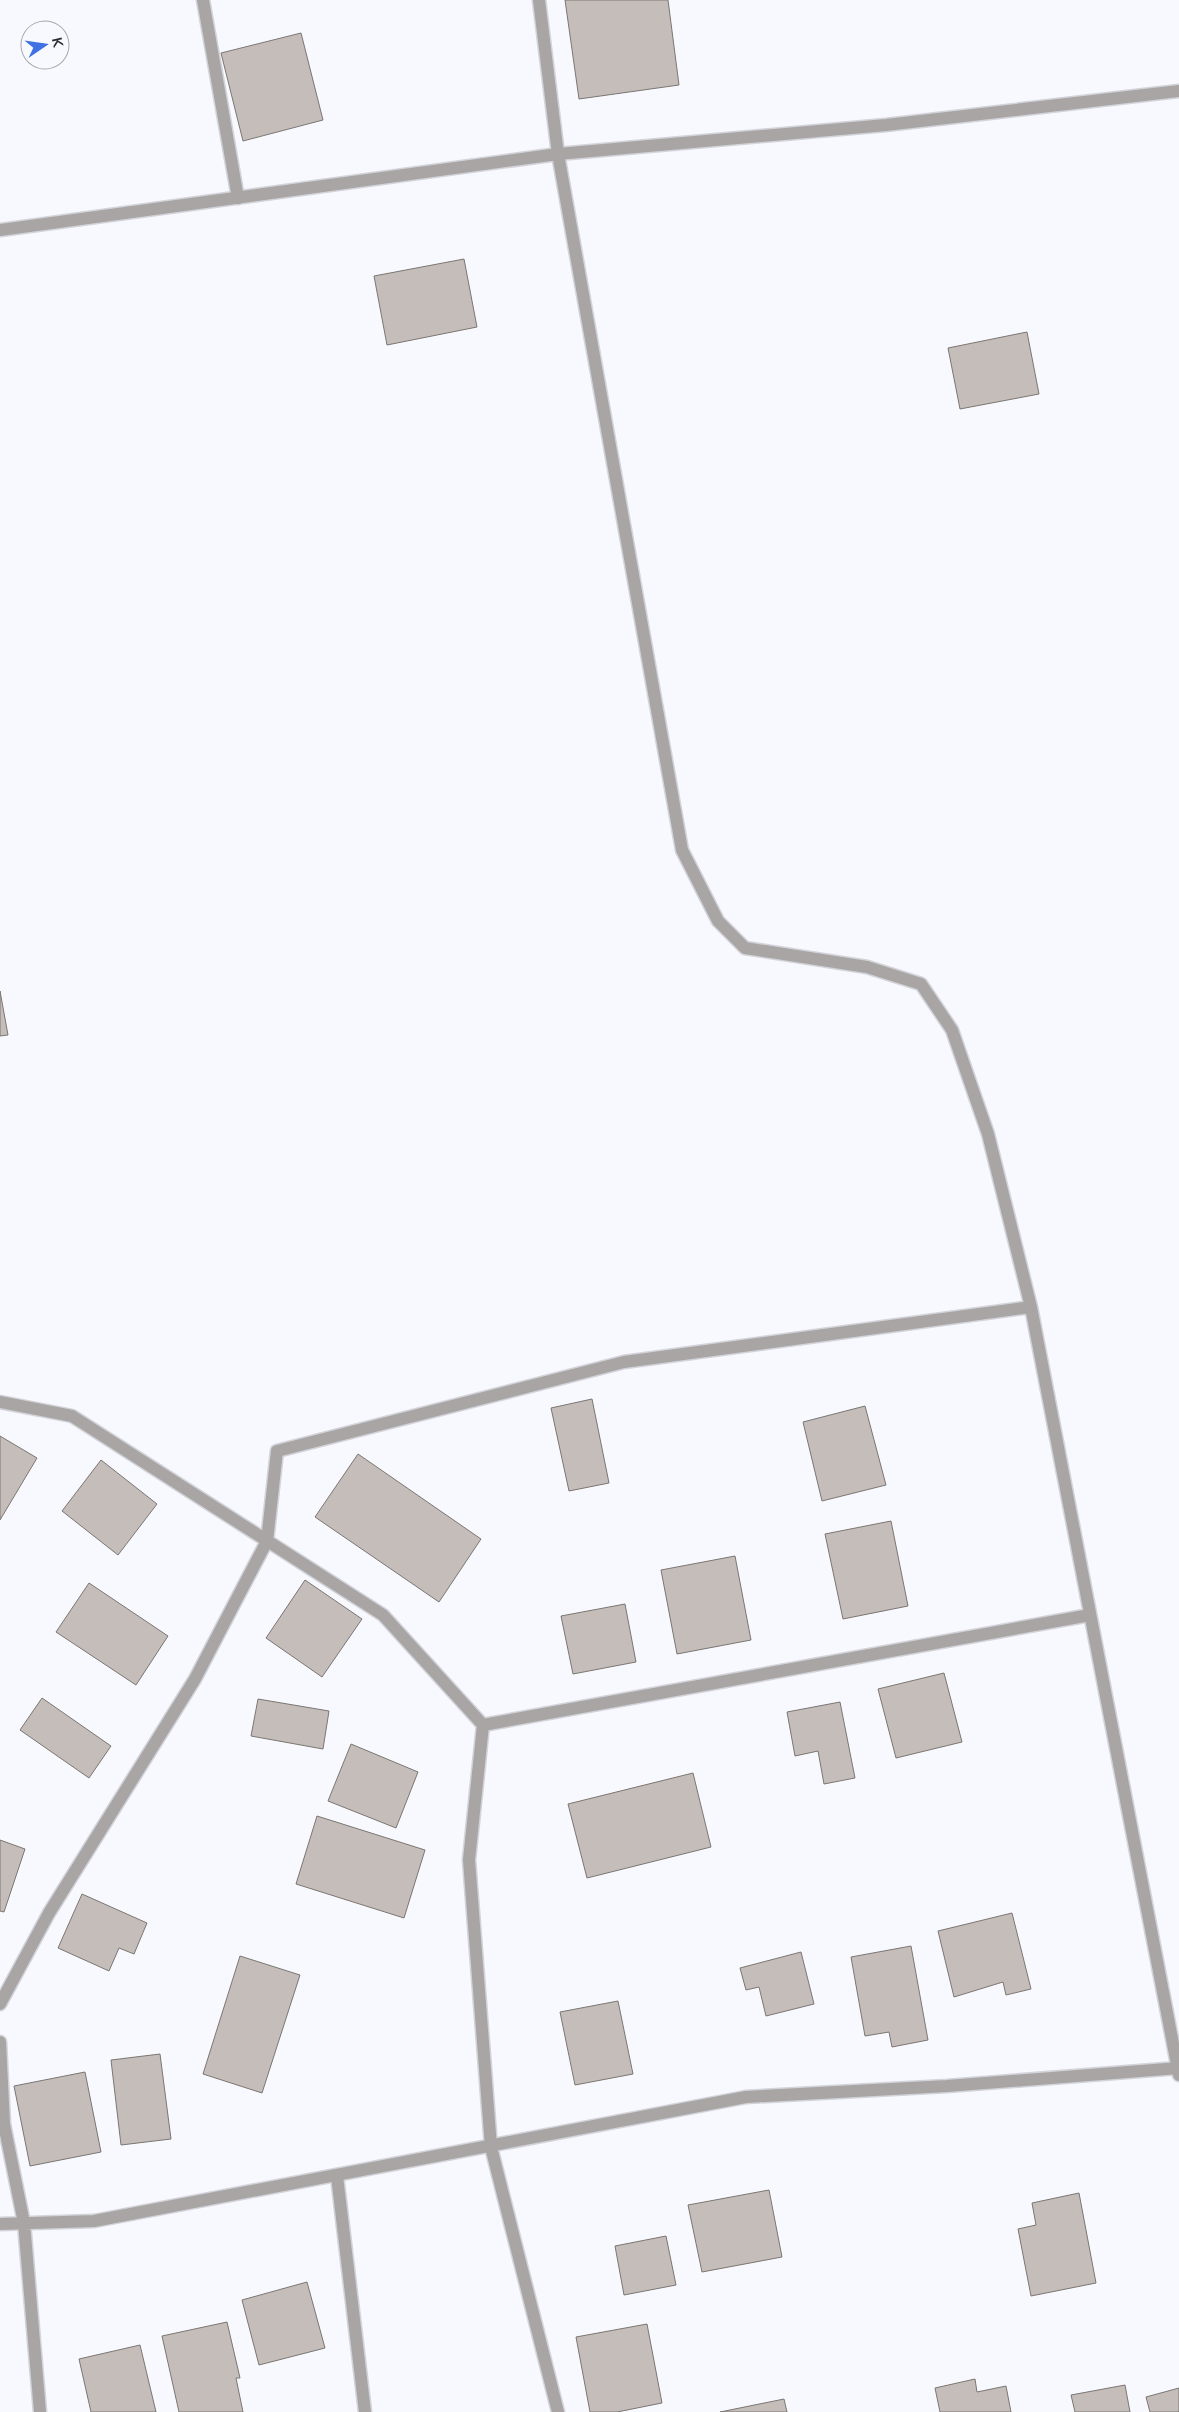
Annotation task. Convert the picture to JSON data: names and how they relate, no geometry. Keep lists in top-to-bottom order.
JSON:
{
  "north": "right"
}
